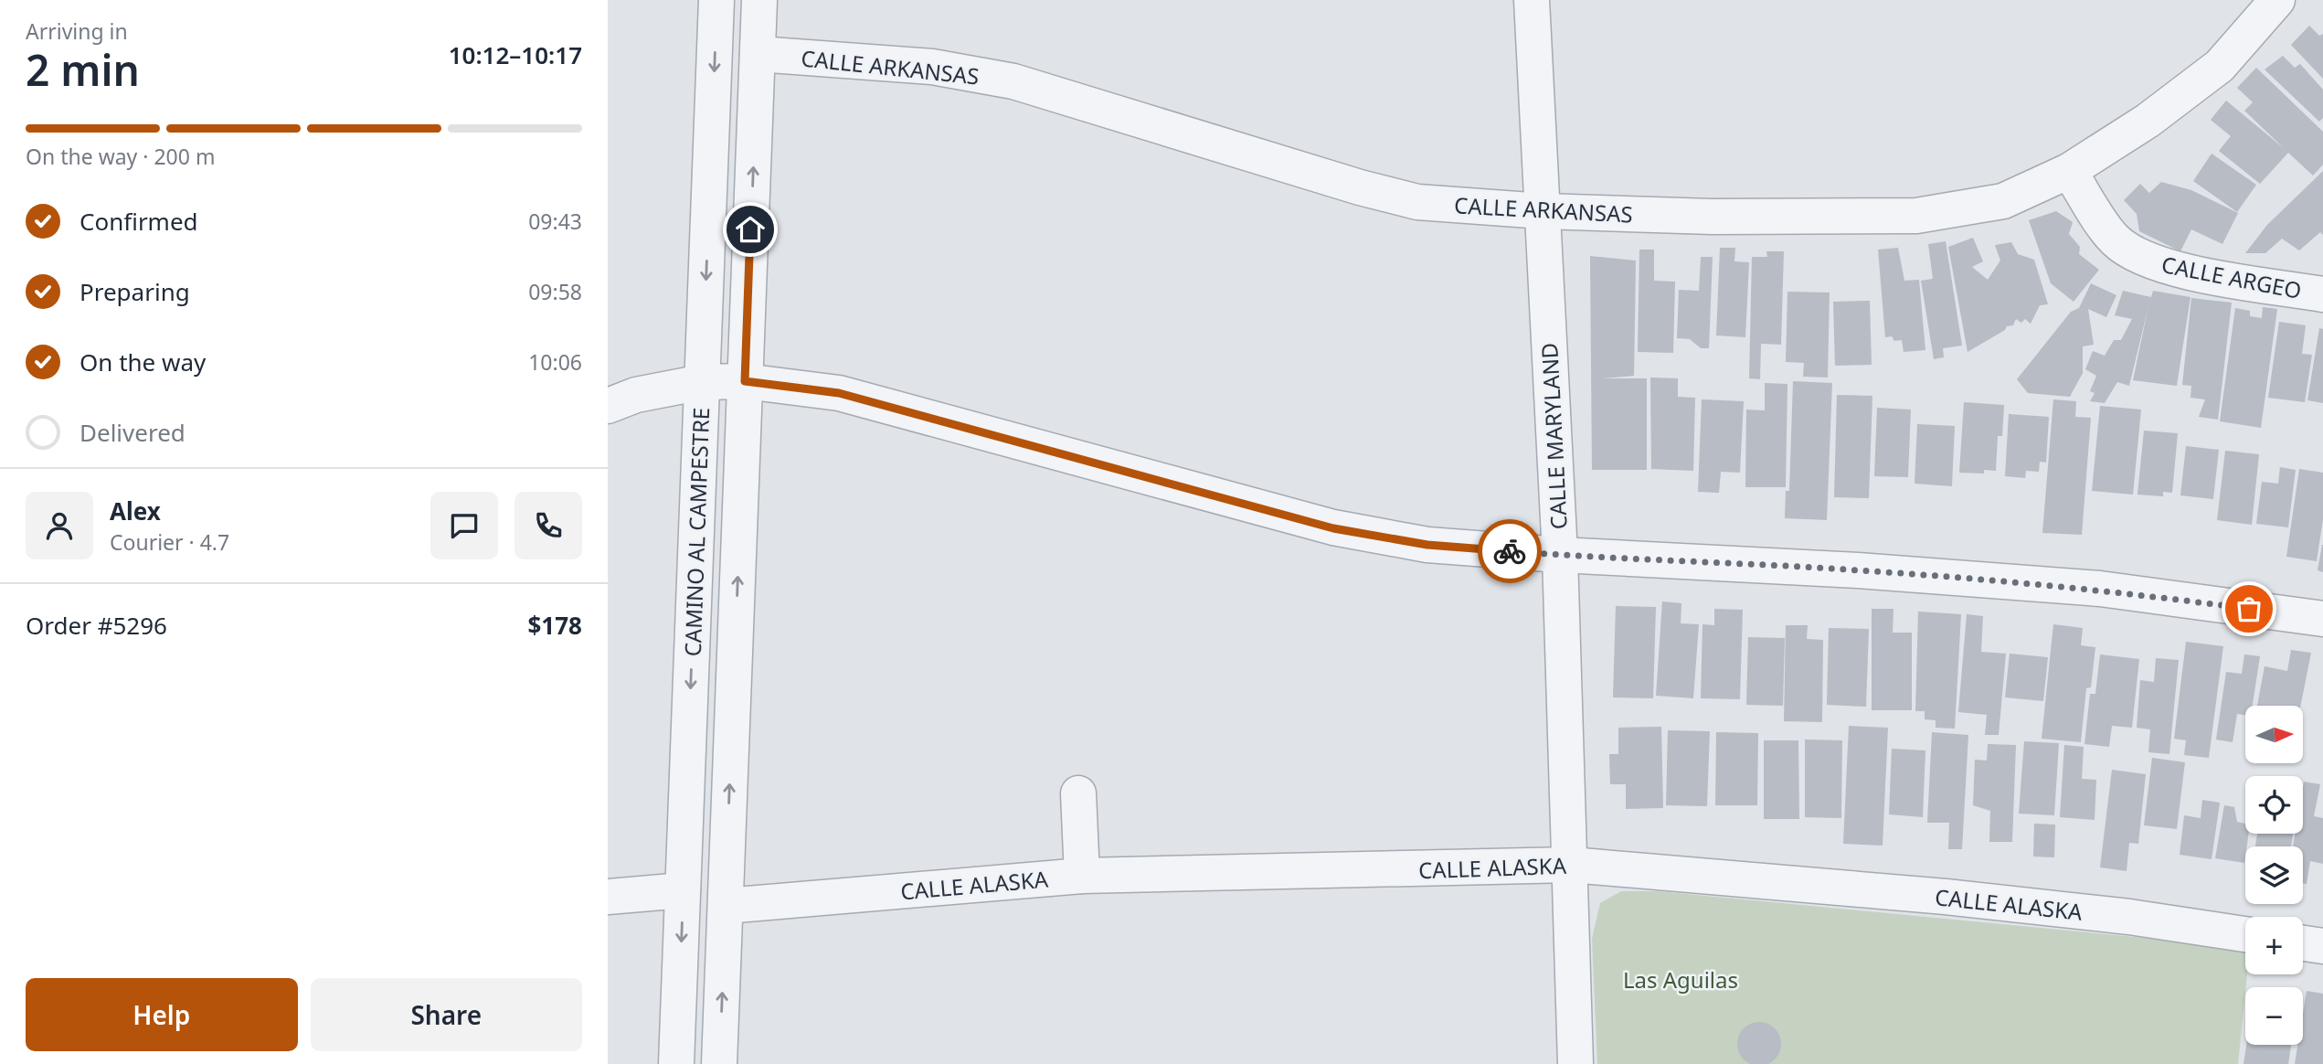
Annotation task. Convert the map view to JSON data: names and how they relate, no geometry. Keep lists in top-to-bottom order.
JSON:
{
  "streets": {
    "street": [
      "CALLE ARKANSAS",
      "CALLE ARGEO",
      "CALLE MARYLAND",
      "CAMINO AL CAMPESTRE",
      "CALLE ALASKA"
    ]
  },
  "crossings": [
    ["CALLE ARKANSAS", "CALLE ARGEO"],
    ["CALLE ARKANSAS", "CALLE MARYLAND"],
    ["CALLE ARKANSAS", "CAMINO AL CAMPESTRE"],
    ["CALLE MARYLAND", "CALLE ALASKA"],
    ["CAMINO AL CAMPESTRE", "CALLE ALASKA"]
  ],
  "parks": ["Las Aguilas"],
  "north": "right",
  "page": {
    "heading": ["2 min", "Arriving in", "10:12–10:17"],
    "panel": [
      "Alex",
      "Courier · 4.7",
      "Order #5296",
      "$178"
    ],
    "bar": "On the way · 200 m",
    "list": [
      ["Confirmed", "09:43"],
      ["Preparing", "09:58"],
      ["On the way", "10:06"],
      "Delivered"
    ],
    "map_buttons": ["+", "−"],
    "buttons": ["Help", "Share"]
  }
}
